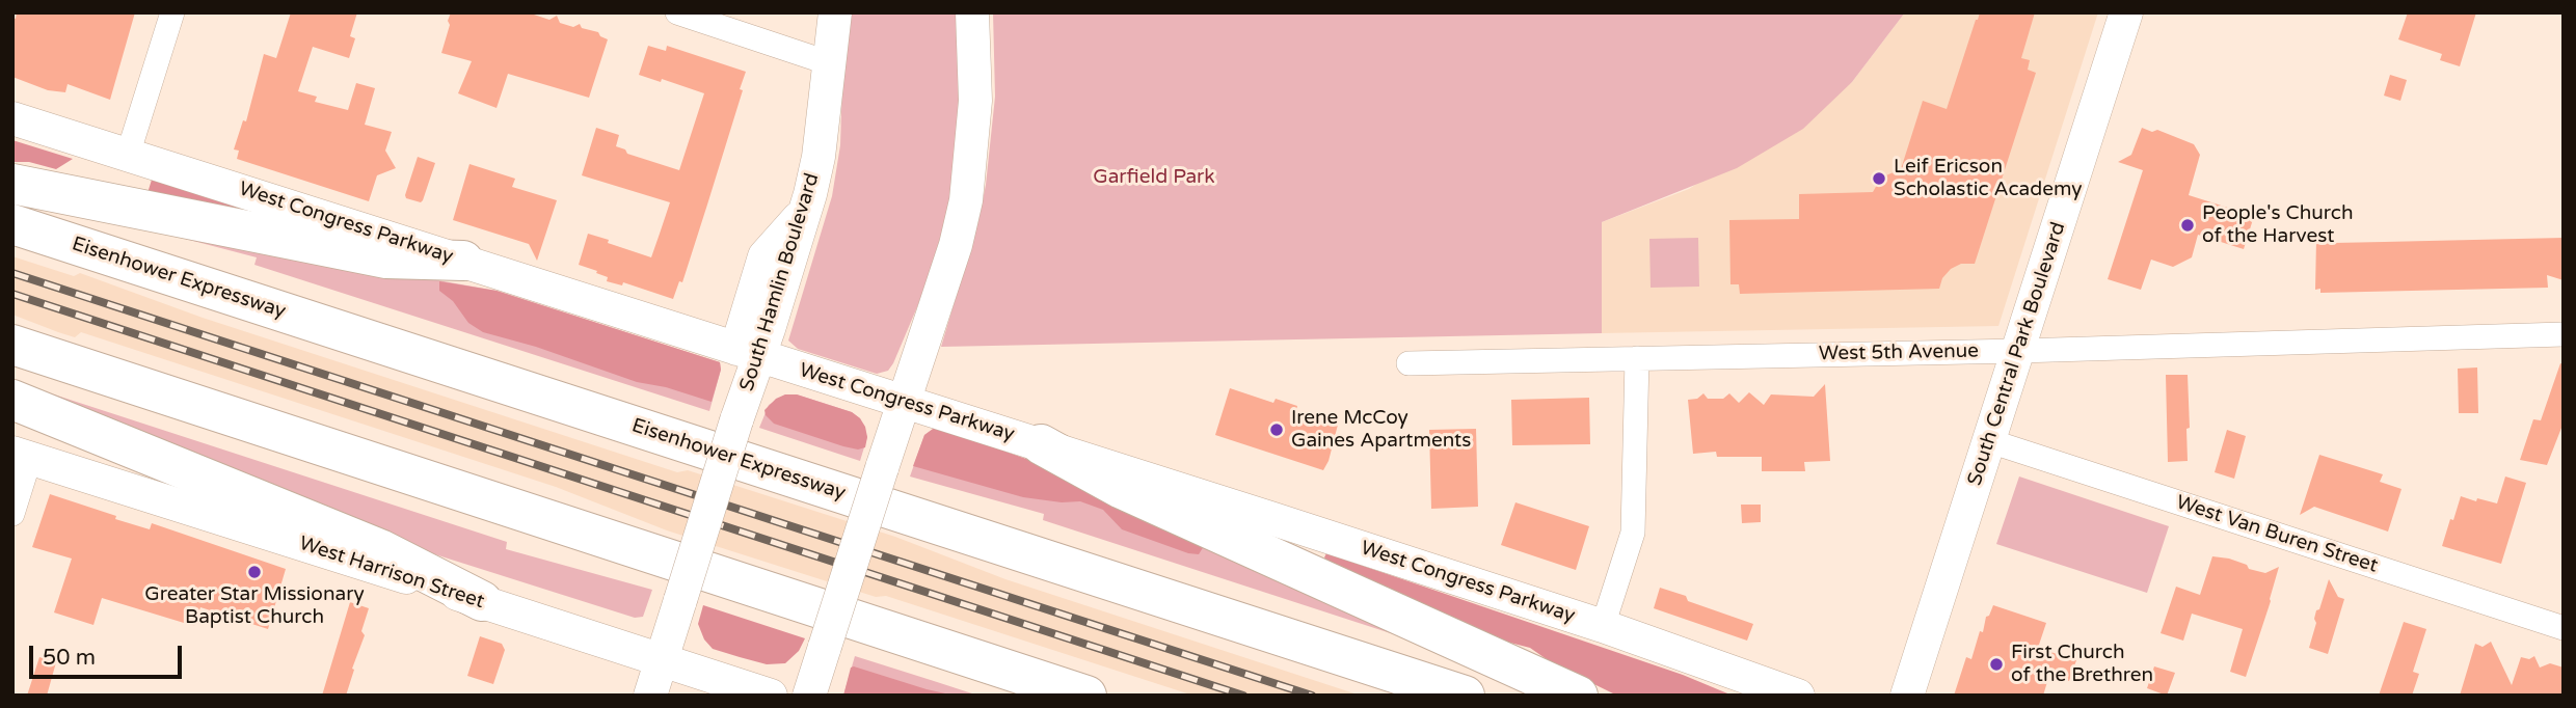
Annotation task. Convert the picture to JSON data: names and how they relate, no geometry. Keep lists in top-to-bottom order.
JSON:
{
  "streets": {
    "highway": ["Eisenhower Expressway"],
    "street": [
      "West Congress Parkway",
      "South Hamlin Boulevard",
      "West 5th Avenue",
      "South Central Park Boulevard",
      "West Van Buren Street",
      "West Harrison Street"
    ]
  },
  "crossings": [
    ["West Congress Parkway", "South Hamlin Boulevard"],
    ["South Hamlin Boulevard", "West Harrison Street"],
    ["West 5th Avenue", "South Central Park Boulevard"],
    ["South Central Park Boulevard", "West Van Buren Street"]
  ],
  "parks": ["Garfield Park"],
  "places": [
    "Leif Ericson Scholastic Academy",
    "People's Church of the Harvest",
    "Irene McCoy Gaines Apartments",
    "Greater Star Missionary Baptist Church",
    "First Church of the Brethren"
  ],
  "scale_bar": "50 m"
}
